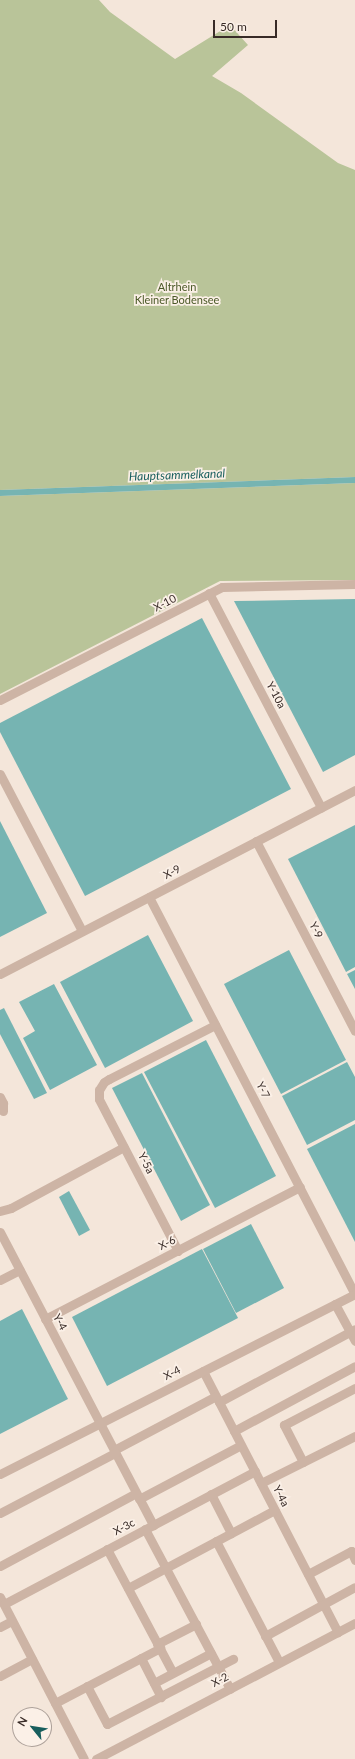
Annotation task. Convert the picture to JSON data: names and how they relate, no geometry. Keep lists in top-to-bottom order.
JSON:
{
  "streets": {
    "street": [
      "X-10",
      "Y-10a",
      "X-9",
      "Y-9",
      "Y-7",
      "Y-5a",
      "X-6",
      "Y-4",
      "X-4",
      "Y-4a",
      "X-3c",
      "X-2"
    ]
  },
  "crossings": [
    ["X-10", "Y-10a"],
    ["Y-10a", "X-9"],
    ["X-9", "Y-9"],
    ["X-9", "Y-7"],
    ["Y-7", "Y-5a"],
    ["Y-7", "X-6"],
    ["Y-7", "X-4"],
    ["Y-5a", "X-6"],
    ["X-6", "Y-4"],
    ["Y-4", "X-4"],
    ["X-4", "Y-4a"],
    ["Y-4a", "X-3c"],
    ["Y-4a", "X-2"]
  ],
  "water": ["Hauptsammelkanal"],
  "parks": ["Altrhein Kleiner Bodensee"],
  "scale_bar": "50 m",
  "north": "top left"
}
